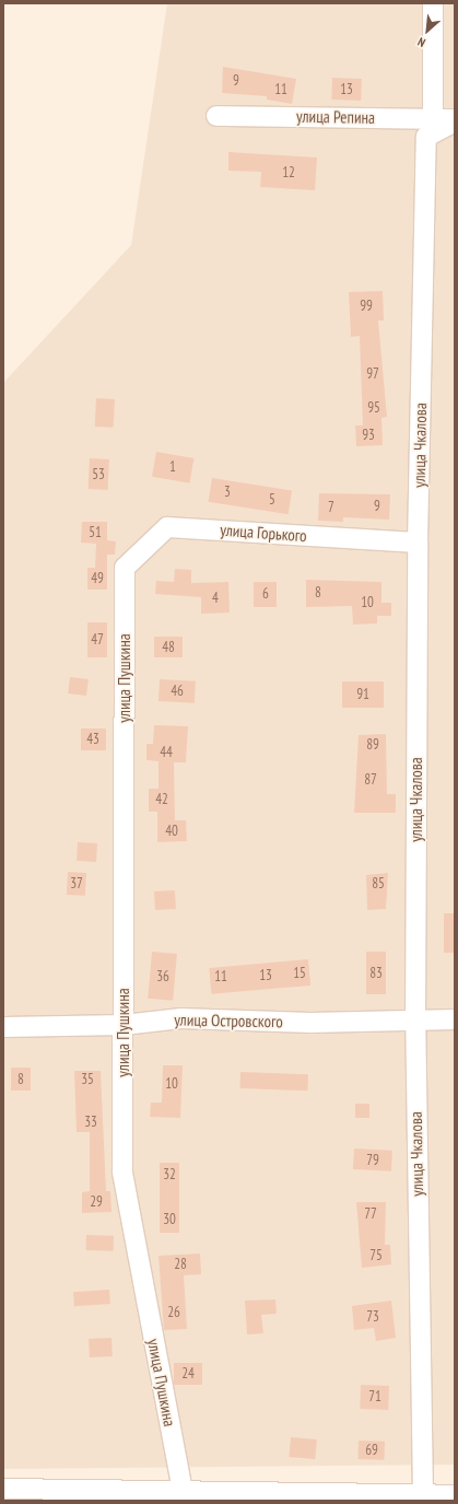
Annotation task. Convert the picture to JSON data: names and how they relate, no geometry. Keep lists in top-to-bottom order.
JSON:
{
  "streets": {
    "street": [
      "улица Репина",
      "улица Чкалова",
      "улица Горького",
      "улица Пушкина",
      "улица Островского"
    ]
  },
  "crossings": [
    ["улица Репина", "улица Чкалова"],
    ["улица Чкалова", "улица Горького"],
    ["улица Чкалова", "улица Островского"],
    ["улица Горького", "улица Пушкина"],
    ["улица Пушкина", "улица Островского"]
  ],
  "house_numbers": [
    "9",
    "11",
    "13",
    "12",
    "99",
    "97",
    "95",
    "93",
    "1",
    "53",
    "3",
    "5",
    "9",
    "7",
    "51",
    "49",
    "8",
    "6",
    "4",
    "10",
    "47",
    "48",
    "46",
    "91",
    "43",
    "89",
    "44",
    "87",
    "42",
    "40",
    "37",
    "85",
    "15",
    "83",
    "13",
    "36",
    "11",
    "8",
    "35",
    "10",
    "33",
    "79",
    "32",
    "29",
    "77",
    "30",
    "75",
    "28",
    "26",
    "73",
    "24",
    "71",
    "69"
  ],
  "north": "bottom left"
}
